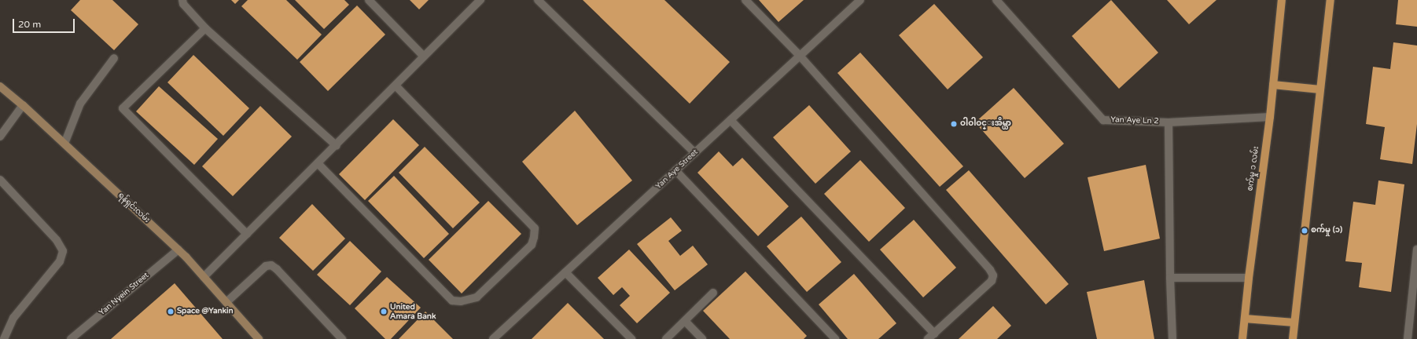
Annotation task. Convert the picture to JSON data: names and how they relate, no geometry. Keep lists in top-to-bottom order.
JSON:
{
  "streets": {
    "main road": ["စက်မှု ၁ လမ်း", "ရန်ရှင်းလမ်း"],
    "street": ["Yan Aye Ln 2", "Yan Aye Street", "Yan Nyein Street"]
  },
  "crossings": [
    ["Yan Aye Ln 2", "စက်မှု ၁ လမ်း"],
    ["ရန်ရှင်းလမ်း", "Yan Nyein Street"]
  ],
  "places": [
    "ဝါဝါဝင္းအိမ္ယာ",
    "စက်မှု (၁)",
    "Space @Yankin",
    "United Amara Bank"
  ],
  "scale_bar": "20 m"
}
